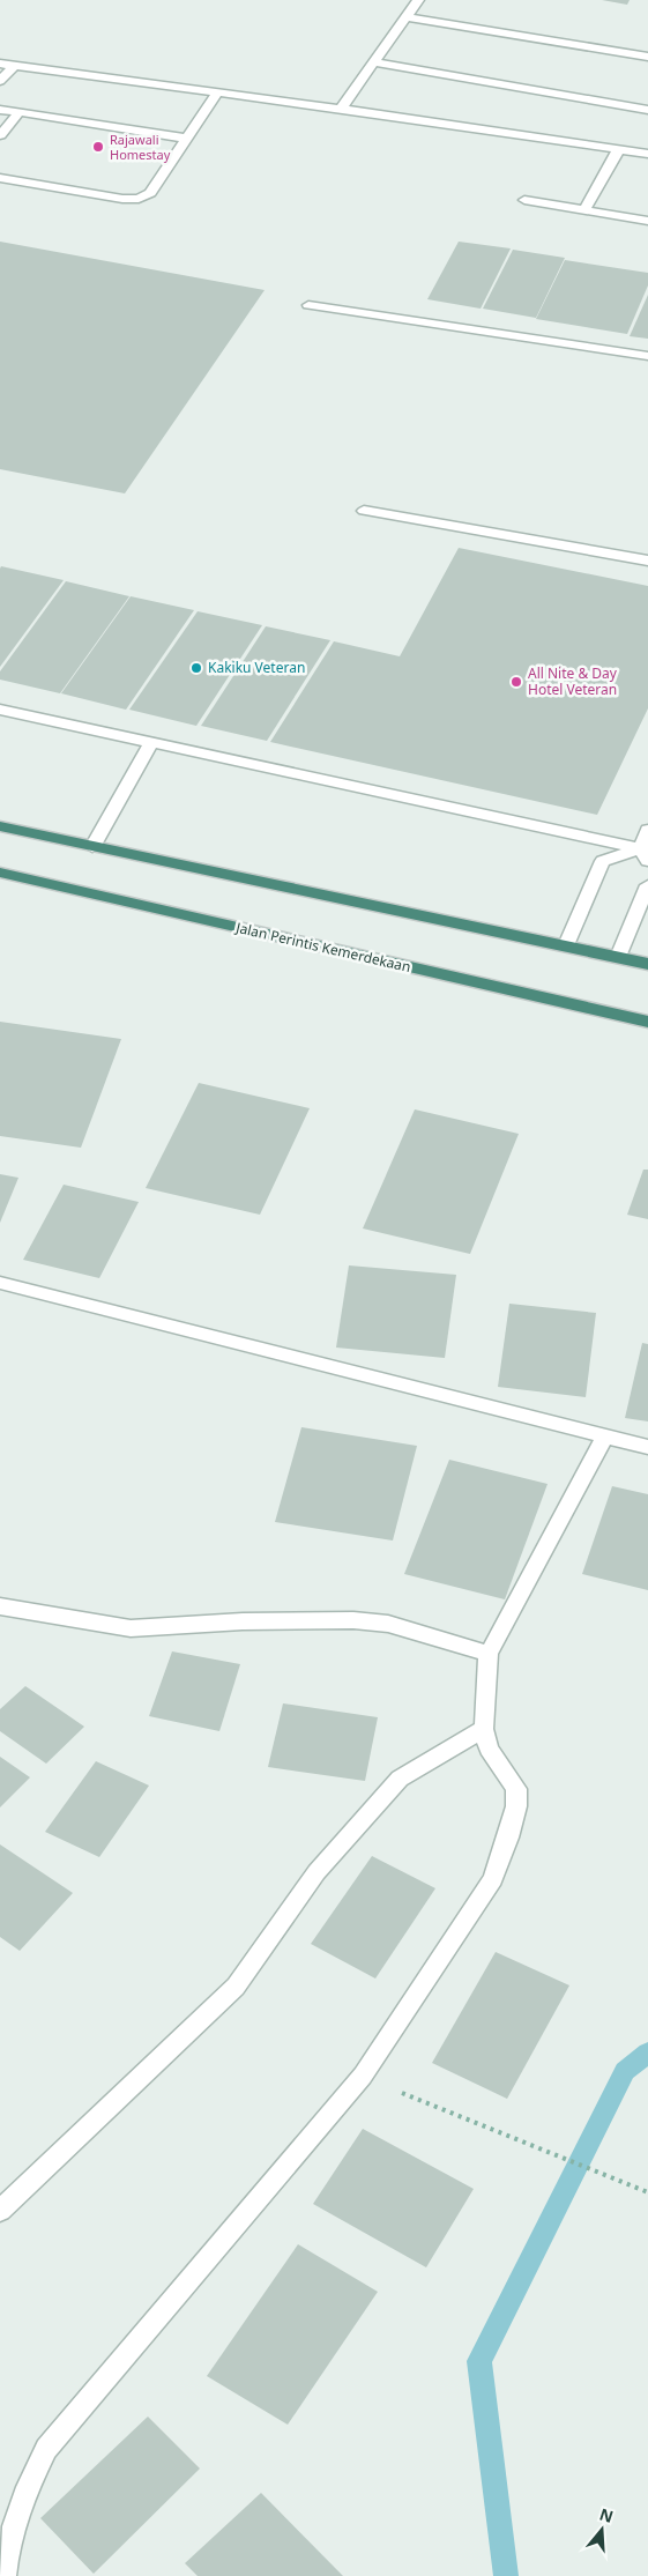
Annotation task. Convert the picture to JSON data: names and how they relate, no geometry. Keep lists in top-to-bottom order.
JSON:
{
  "streets": {
    "highway": ["Jalan Perintis Kemerdekaan"]
  },
  "places": ["Rajawali Homestay", "Kakiku Veteran", "All Nite & Day Hotel Veteran"],
  "north": "top"
}
